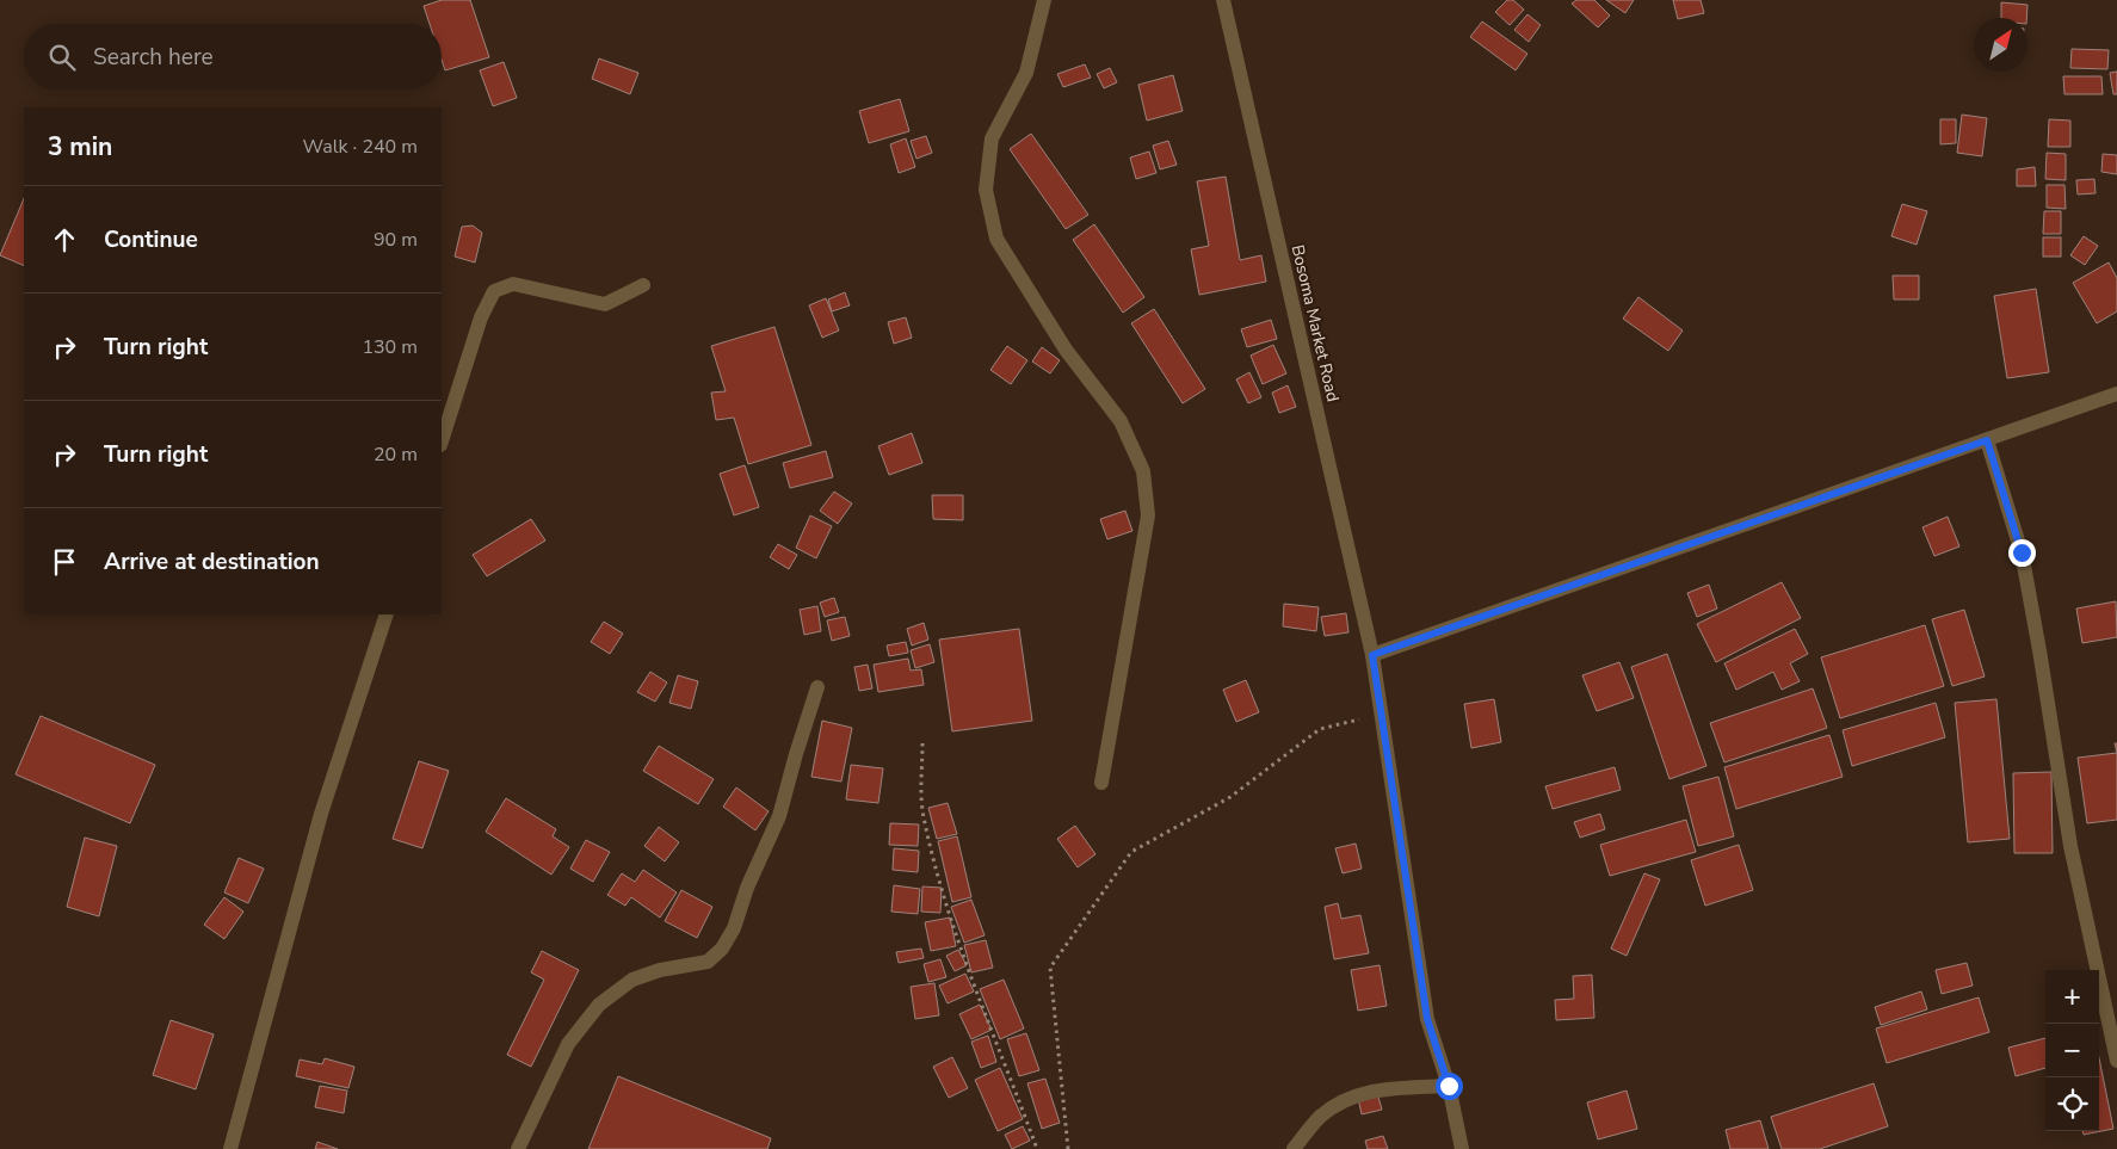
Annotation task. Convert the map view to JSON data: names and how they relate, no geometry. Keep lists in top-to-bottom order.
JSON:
{
  "streets": {
    "street": ["Bosoma Market Road"]
  },
  "north": "top right",
  "page": {
    "search": "Search here",
    "heading": ["3 min", "Walk · 240 m"],
    "list": [
      ["Continue", "90 m"],
      ["Turn right", "130 m"],
      ["Turn right", "20 m"],
      "Arrive at destination"
    ],
    "map_buttons": ["+", "−"]
  }
}
